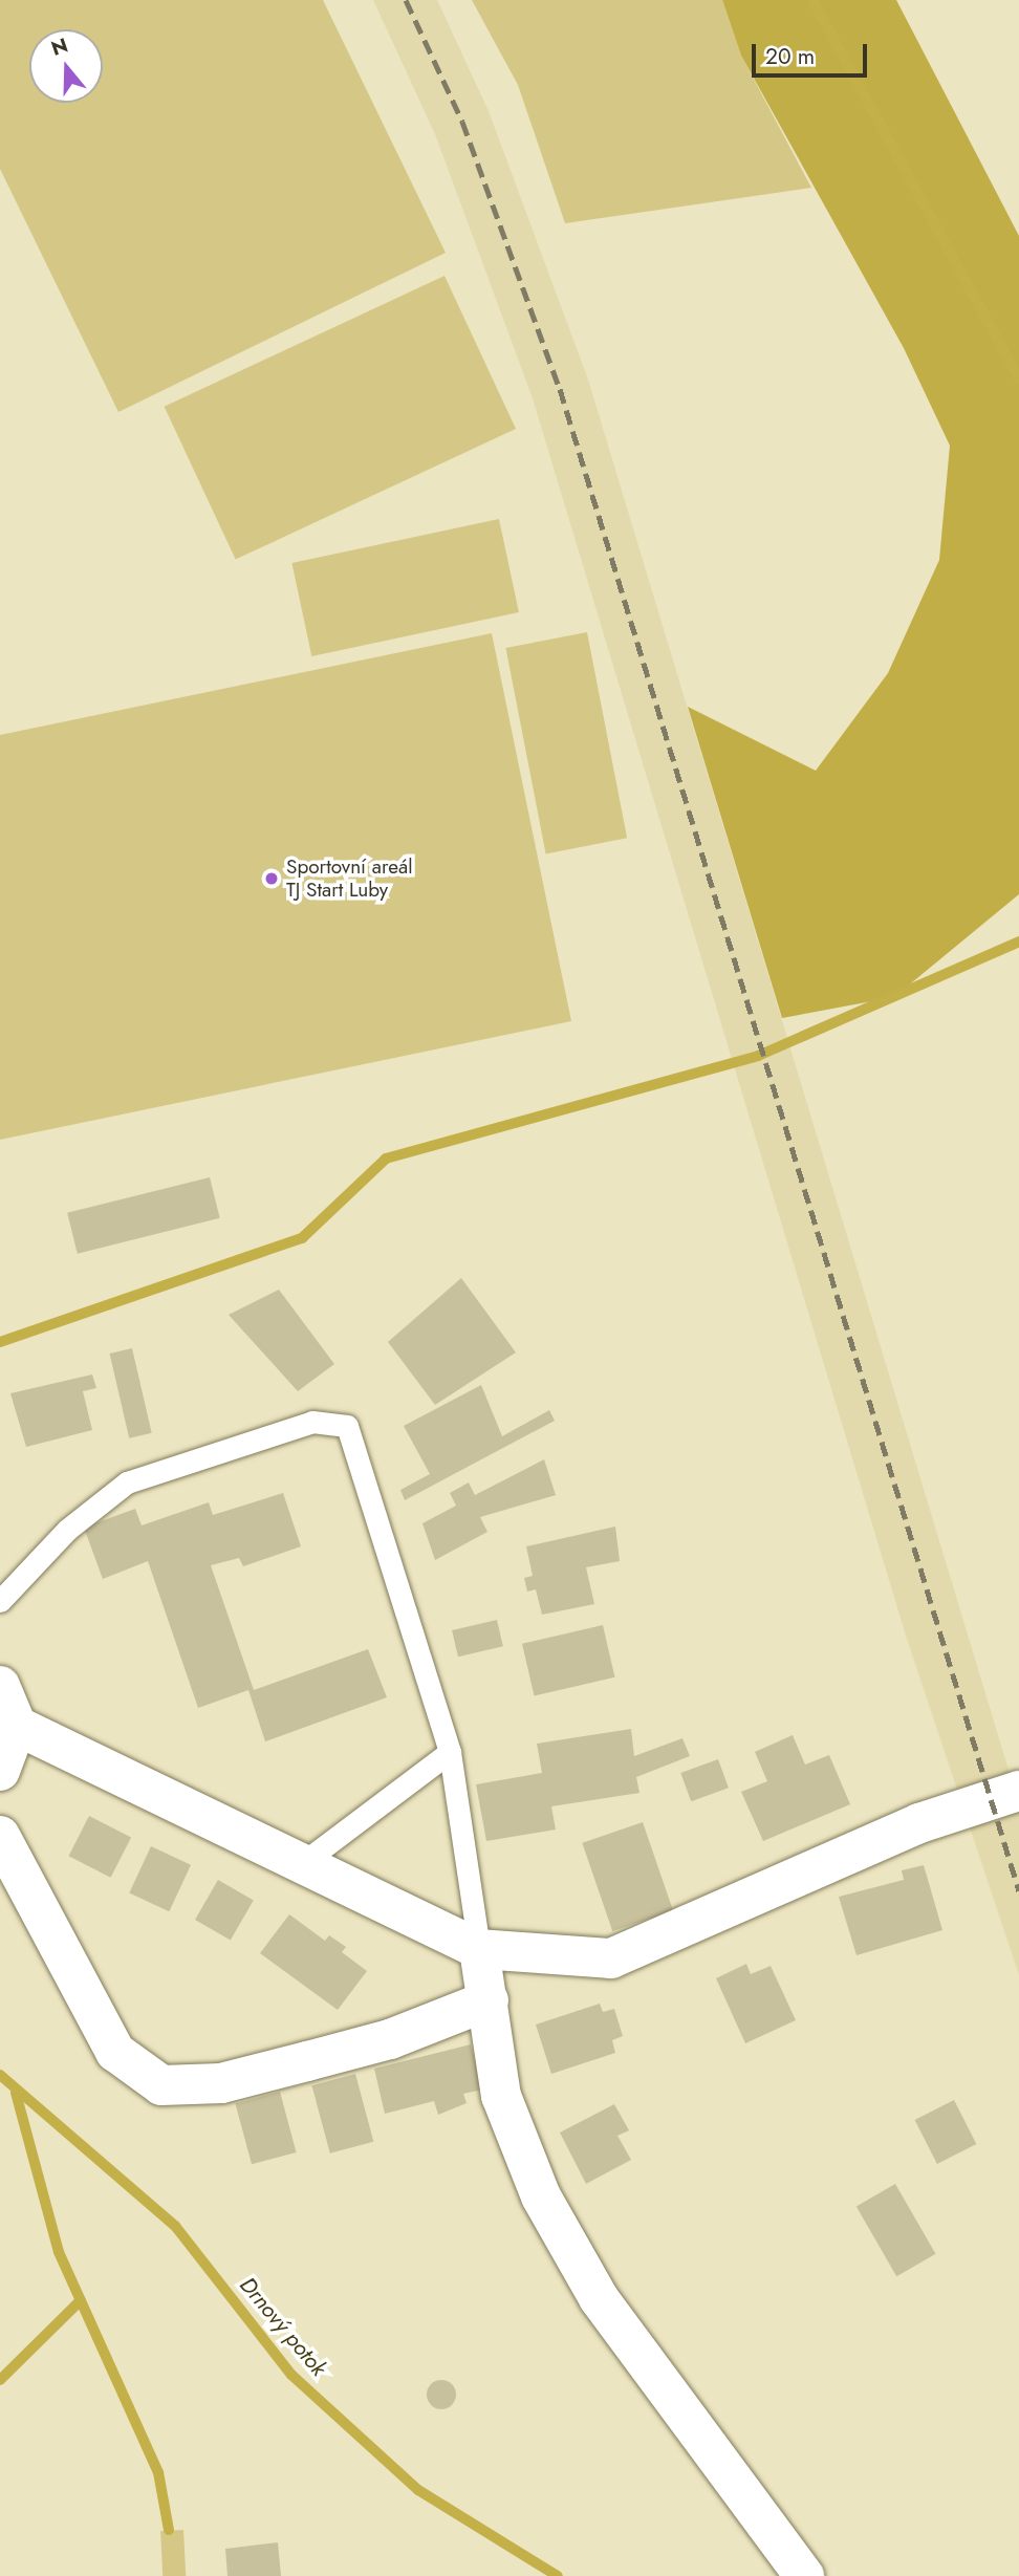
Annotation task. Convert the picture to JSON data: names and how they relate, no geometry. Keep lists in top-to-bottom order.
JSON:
{
  "water": ["Drnový potok"],
  "places": ["Sportovní areál TJ Start Luby"],
  "scale_bar": "20 m",
  "north": "top"
}
